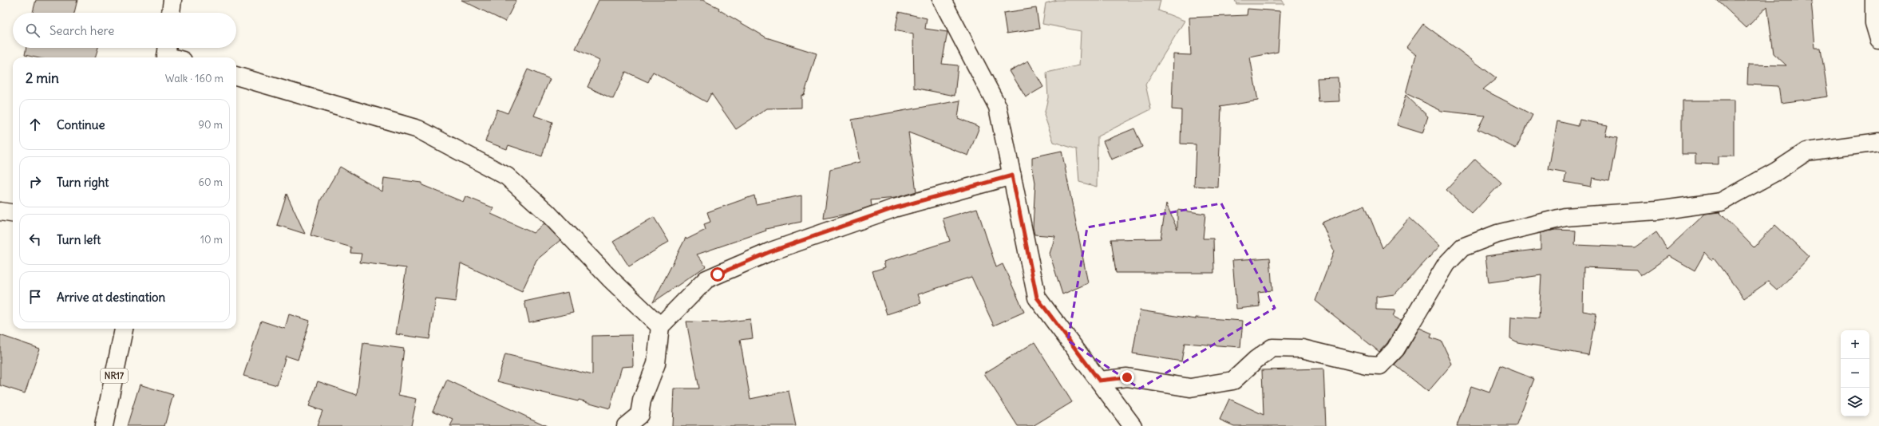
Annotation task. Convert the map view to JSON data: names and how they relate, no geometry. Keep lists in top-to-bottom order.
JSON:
{
  "streets": {
    "street": ["NR17"]
  },
  "page": {
    "search": "Search here",
    "heading": ["2 min", "Walk · 160 m"],
    "list": [
      ["Continue", "90 m"],
      ["Turn right", "60 m"],
      ["Turn left", "10 m"],
      "Arrive at destination"
    ],
    "map_buttons": ["+", "−"]
  }
}
